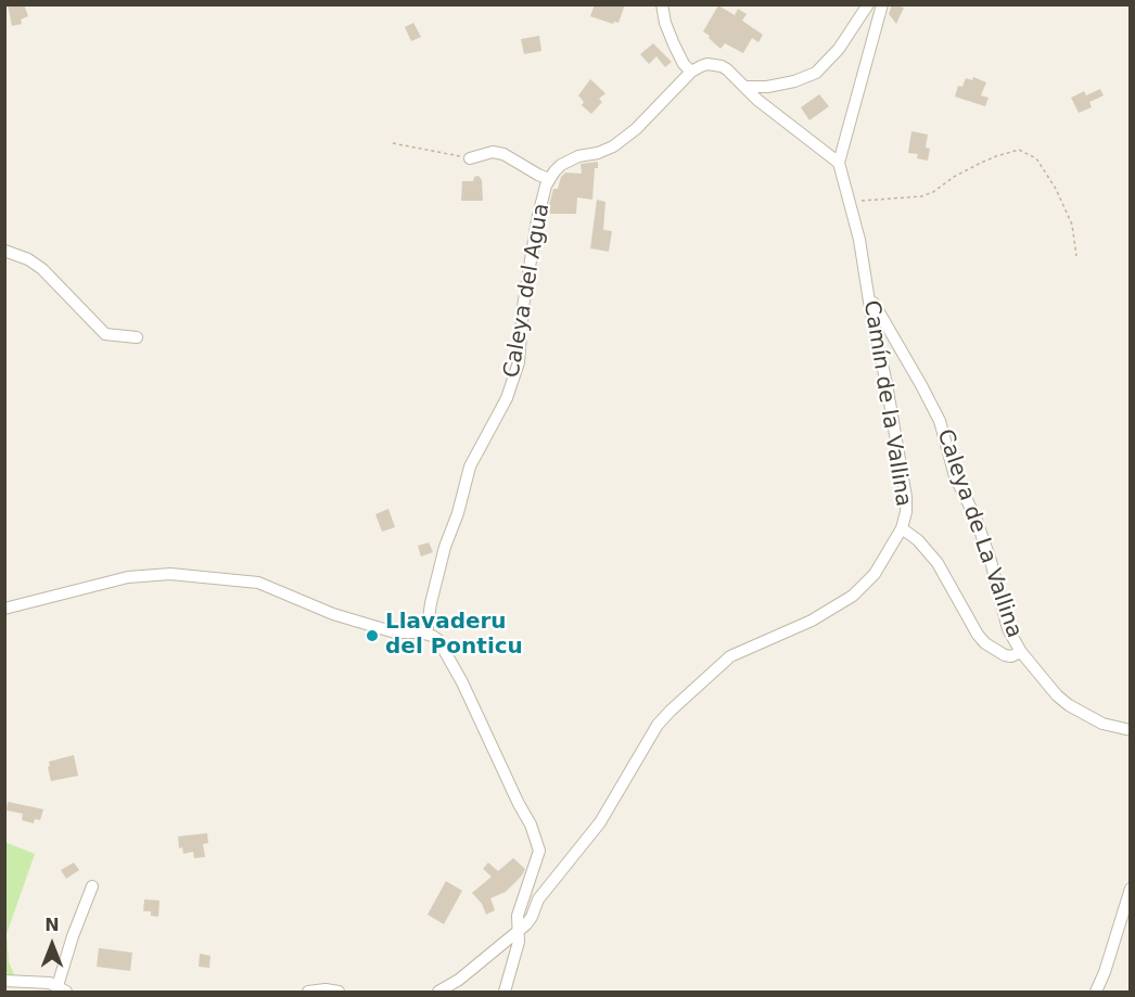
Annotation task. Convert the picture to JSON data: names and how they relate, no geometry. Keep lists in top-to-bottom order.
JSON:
{
  "streets": {
    "street": ["Caleya del Agua", "Camín de la Vallina", "Caleya de La Vallina"]
  },
  "crossings": [
    ["Camín de la Vallina", "Caleya de La Vallina"]
  ],
  "places": ["Llavaderu del Ponticu"],
  "north": "top"
}
